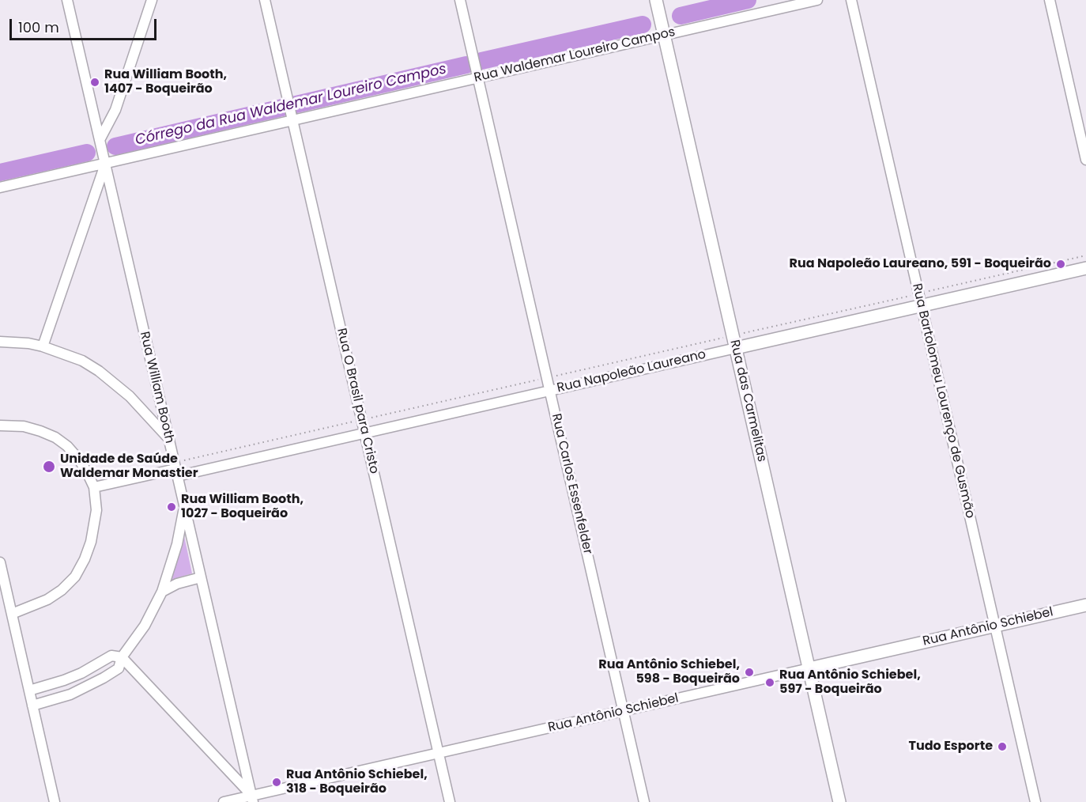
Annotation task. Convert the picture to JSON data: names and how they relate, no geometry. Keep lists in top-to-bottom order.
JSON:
{
  "streets": {
    "street": [
      "Rua Waldemar Loureiro Campos",
      "Rua Napoleão Laureano",
      "Rua William Booth",
      "Rua O Brasil para Cristo",
      "Rua das Carmelitas",
      "Rua Bartolomeu Lourenço de Gusmão",
      "Rua Carlos Essenfelder",
      "Rua Antônio Schiebel"
    ]
  },
  "crossings": [
    ["Rua Waldemar Loureiro Campos", "Rua William Booth"],
    ["Rua Waldemar Loureiro Campos", "Rua O Brasil para Cristo"],
    ["Rua Waldemar Loureiro Campos", "Rua das Carmelitas"],
    ["Rua Waldemar Loureiro Campos", "Rua Carlos Essenfelder"],
    ["Rua Napoleão Laureano", "Rua William Booth"],
    ["Rua Napoleão Laureano", "Rua O Brasil para Cristo"],
    ["Rua Napoleão Laureano", "Rua das Carmelitas"],
    ["Rua Napoleão Laureano", "Rua Bartolomeu Lourenço de Gusmão"],
    ["Rua Napoleão Laureano", "Rua Carlos Essenfelder"],
    ["Rua William Booth", "Rua Antônio Schiebel"],
    ["Rua O Brasil para Cristo", "Rua Antônio Schiebel"],
    ["Rua das Carmelitas", "Rua Antônio Schiebel"],
    ["Rua Bartolomeu Lourenço de Gusmão", "Rua Antônio Schiebel"],
    ["Rua Carlos Essenfelder", "Rua Antônio Schiebel"]
  ],
  "water": ["Córrego da Rua Waldemar Loureiro Campos"],
  "places": [
    "Rua William Booth, 1407 - Boqueirão",
    "Rua Napoleão Laureano, 591 - Boqueirão",
    "Unidade de Saúde Waldemar Monastier",
    "Rua William Booth, 1027 - Boqueirão",
    "Rua Antônio Schiebel, 598 - Boqueirão",
    "Rua Antônio Schiebel, 597 - Boqueirão",
    "Tudo Esporte",
    "Rua Antônio Schiebel, 318 - Boqueirão"
  ],
  "scale_bar": "100 m"
}
